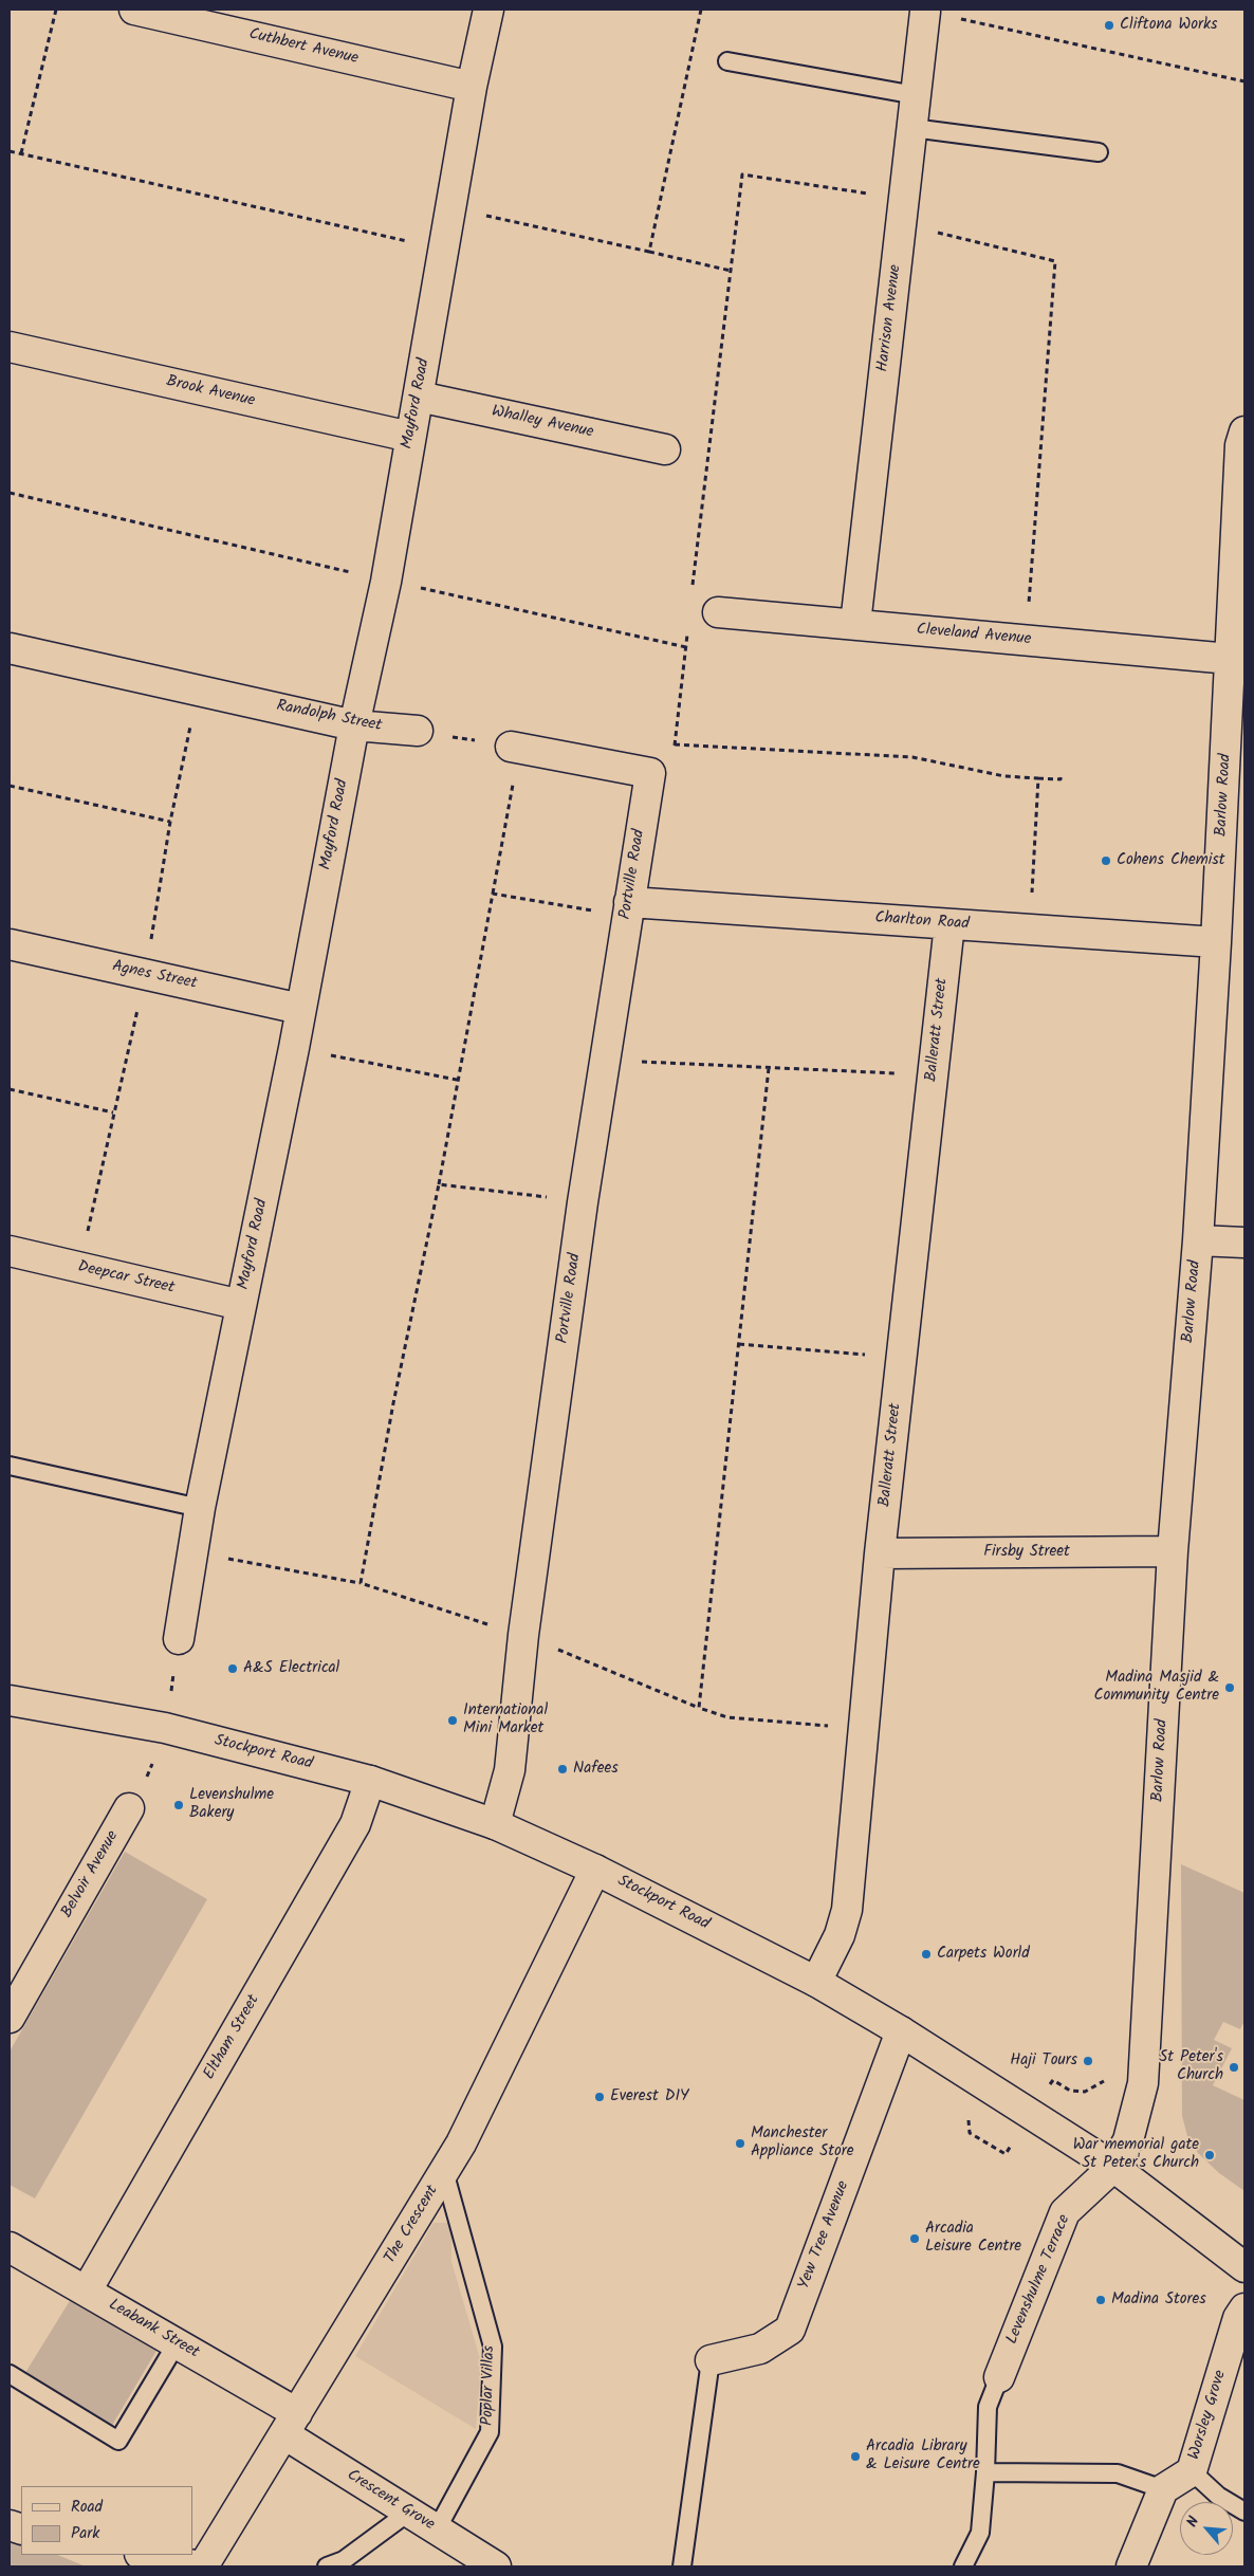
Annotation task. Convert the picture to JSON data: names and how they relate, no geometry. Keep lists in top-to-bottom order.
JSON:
{
  "streets": {
    "main road": [
      "Cuthbert Avenue",
      "Harrison Avenue",
      "Brook Avenue",
      "Mayford Road",
      "Whalley Avenue",
      "Cleveland Avenue",
      "Randolph Street",
      "Barlow Road",
      "Portville Road",
      "Charlton Road",
      "Agnes Street",
      "Balleratt Street",
      "Deepcar Street",
      "Firsby Street",
      "Stockport Road",
      "Belvoir Avenue",
      "Eltham Street",
      "The Crescent",
      "Yew Tree Avenue",
      "Levenshulme Terrace",
      "Leabank Street",
      "Worsley Grove",
      "Crescent Grove"
    ],
    "lane": ["Poplar Villas"]
  },
  "crossings": [
    ["Cuthbert Avenue", "Mayford Road"],
    ["Harrison Avenue", "Cleveland Avenue"],
    ["Brook Avenue", "Mayford Road"],
    ["Mayford Road", "Whalley Avenue"],
    ["Mayford Road", "Randolph Street"],
    ["Mayford Road", "Agnes Street"],
    ["Mayford Road", "Deepcar Street"],
    ["Cleveland Avenue", "Barlow Road"],
    ["Barlow Road", "Charlton Road"],
    ["Barlow Road", "Firsby Street"],
    ["Barlow Road", "Stockport Road"],
    ["Barlow Road", "Levenshulme Terrace"],
    ["Portville Road", "Charlton Road"],
    ["Portville Road", "Stockport Road"],
    ["Charlton Road", "Balleratt Street"],
    ["Balleratt Street", "Firsby Street"],
    ["Balleratt Street", "Stockport Road"],
    ["Stockport Road", "Eltham Street"],
    ["Stockport Road", "The Crescent"],
    ["Stockport Road", "Yew Tree Avenue"],
    ["Stockport Road", "Levenshulme Terrace"],
    ["Eltham Street", "Leabank Street"],
    ["The Crescent", "Leabank Street"],
    ["The Crescent", "Poplar Villas"],
    ["The Crescent", "Crescent Grove"],
    ["Leabank Street", "Crescent Grove"],
    ["Poplar Villas", "Crescent Grove"]
  ],
  "places": [
    "Cliftona Works",
    "Cohens Chemist",
    "A&S Electrical",
    "Madina Masjid & Community Centre",
    "International Mini Market",
    "Nafees",
    "Levenshulme Bakery",
    "Carpets World",
    "Haji Tours",
    "St Peter's Church",
    "Everest DIY",
    "Manchester Appliance Store",
    "War memorial gate St Peter's Church",
    "Arcadia Leisure Centre",
    "Madina Stores",
    "Arcadia Library & Leisure Centre"
  ],
  "legend": ["Road", "Park"],
  "north": "top left"
}
